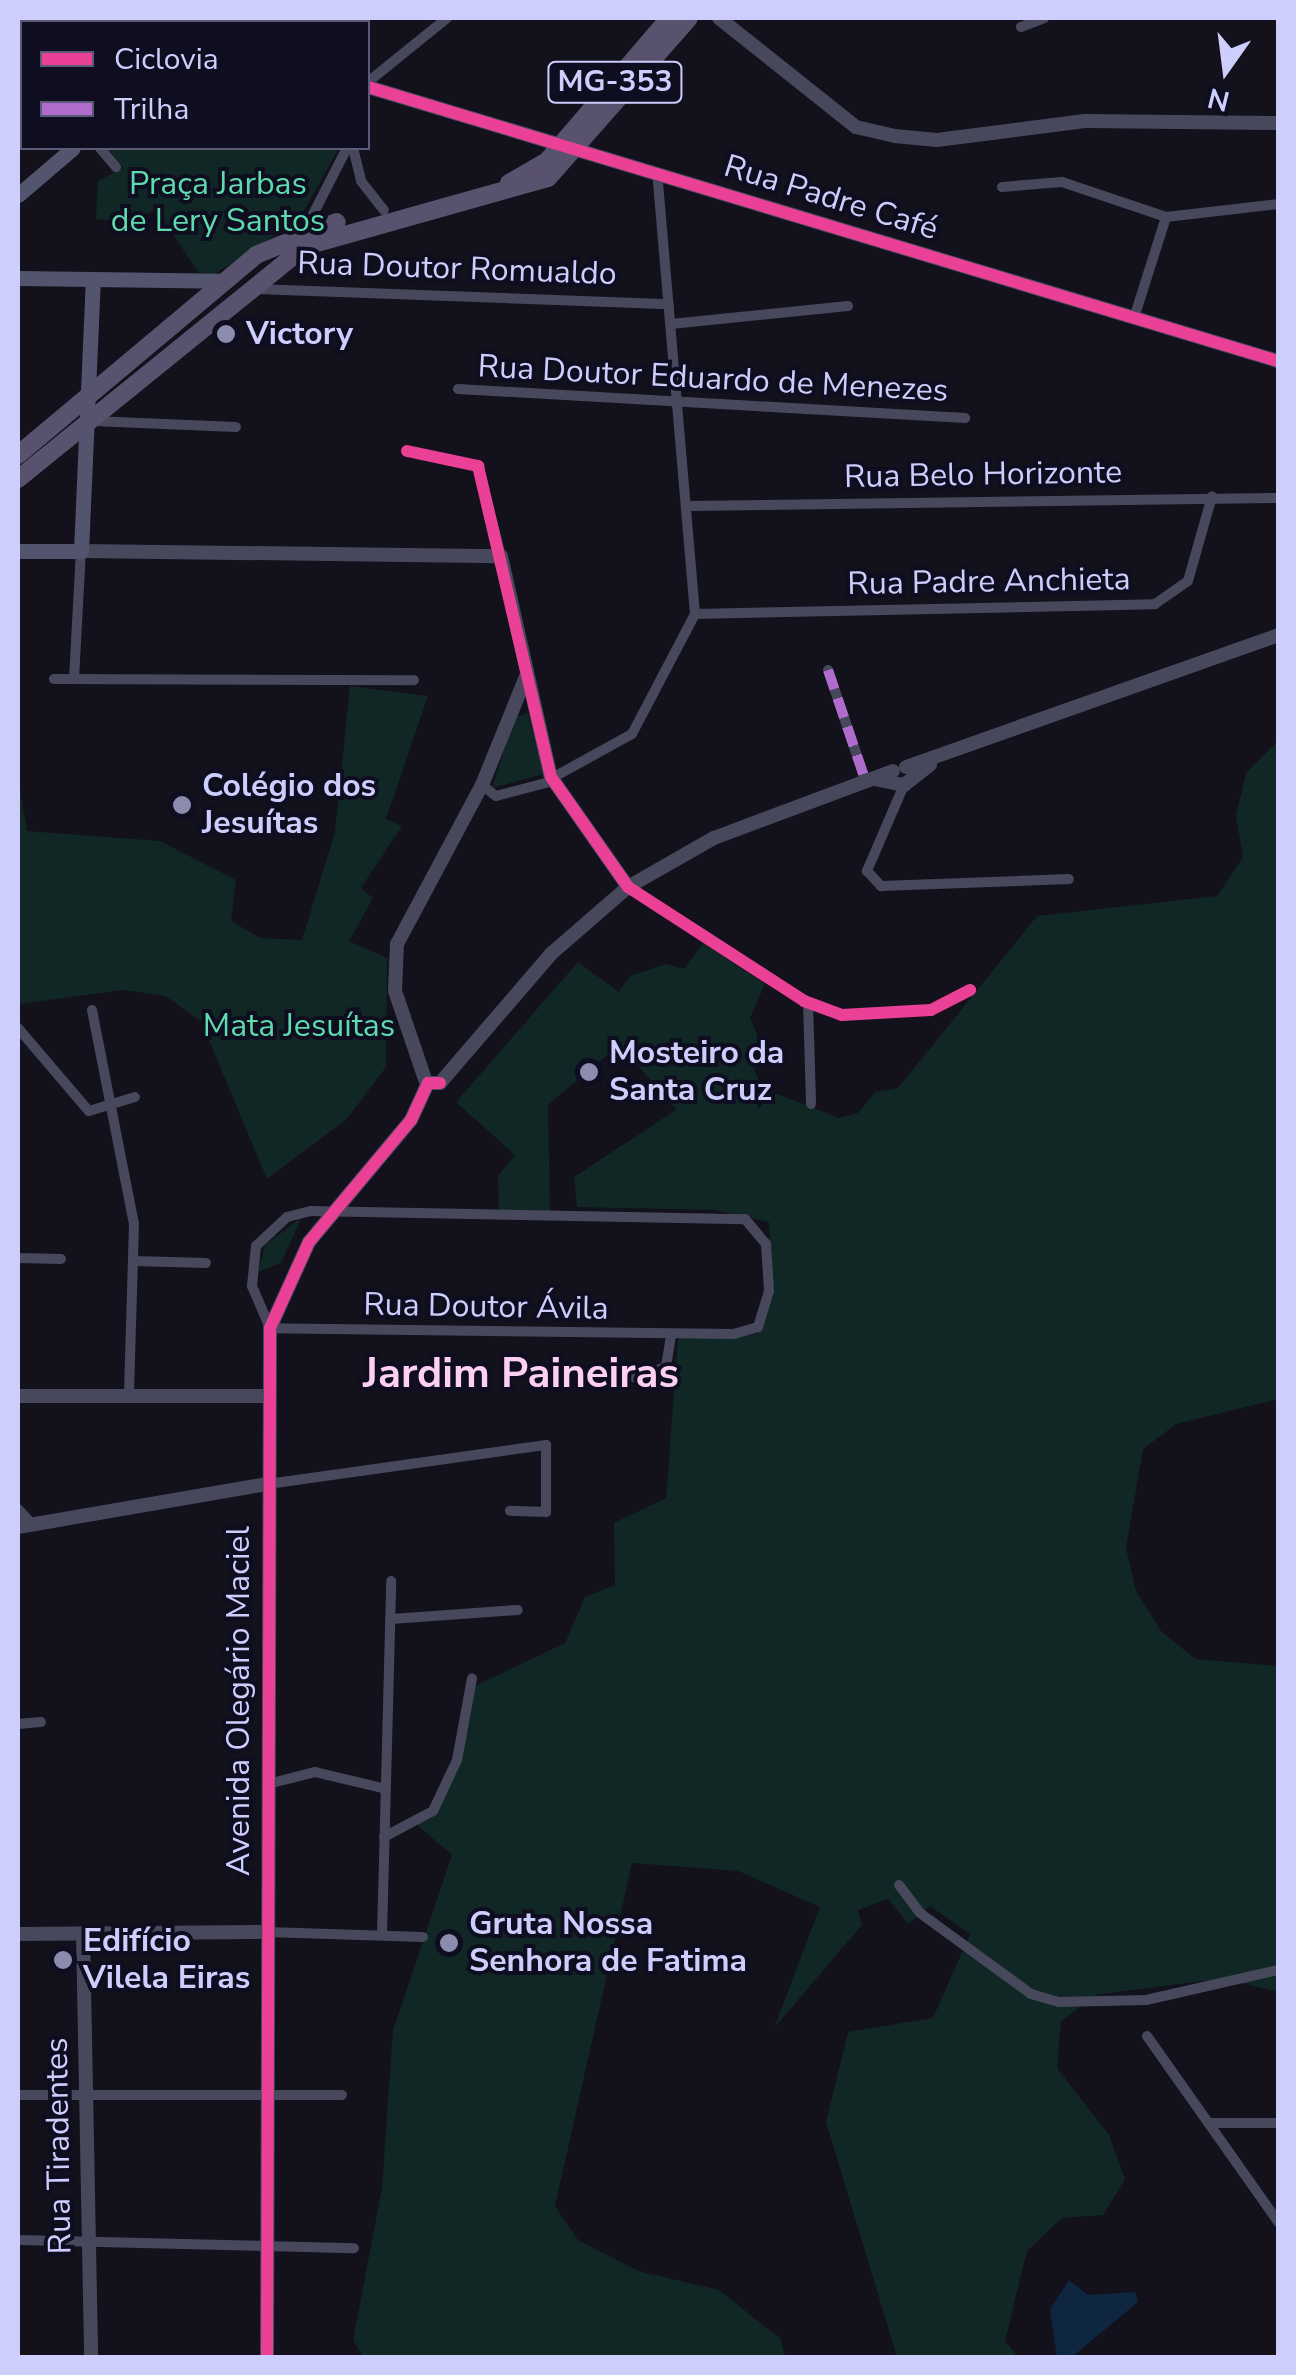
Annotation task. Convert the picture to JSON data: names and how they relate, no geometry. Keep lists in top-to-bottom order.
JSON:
{
  "streets": {
    "main road": ["MG-353"],
    "street": [
      "Rua Padre Café",
      "Rua Doutor Romualdo",
      "Rua Doutor Eduardo de Menezes",
      "Rua Belo Horizonte",
      "Rua Padre Anchieta",
      "Rua Doutor Ávila",
      "Avenida Olegário Maciel",
      "Rua Tiradentes"
    ]
  },
  "crossings": [
    ["MG-353", "Rua Padre Café"],
    ["MG-353", "Rua Doutor Romualdo"],
    ["Rua Belo Horizonte", "Rua Padre Anchieta"],
    ["Rua Doutor Ávila", "Avenida Olegário Maciel"]
  ],
  "districts": ["Jardim Paineiras"],
  "parks": ["Praça Jarbas de Lery Santos", "Mata Jesuítas"],
  "places": [
    "Victory",
    "Colégio dos Jesuítas",
    "Mosteiro da Santa Cruz",
    "Gruta Nossa Senhora de Fatima",
    "Edifício Vilela Eiras"
  ],
  "legend": ["Ciclovia", "Trilha"],
  "north": "bottom"
}
